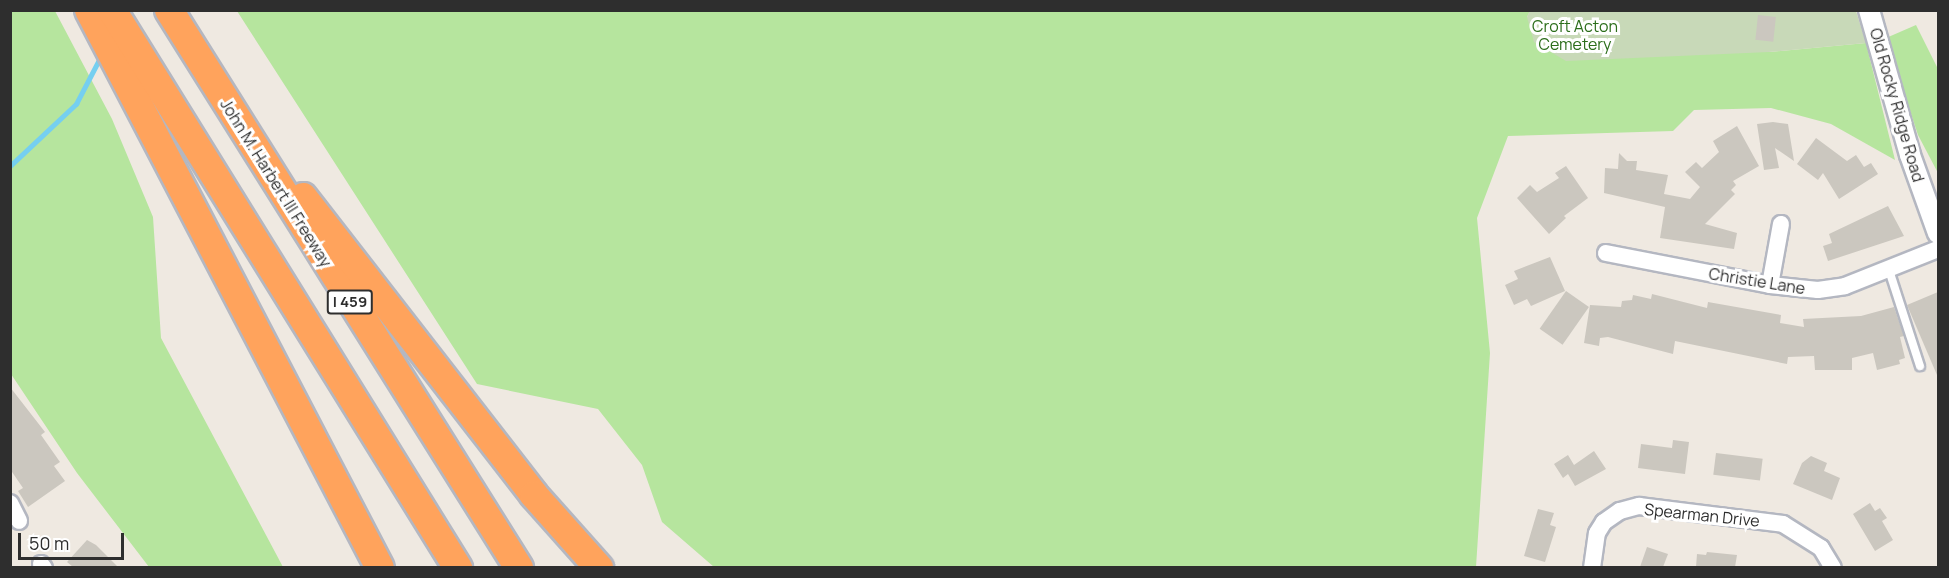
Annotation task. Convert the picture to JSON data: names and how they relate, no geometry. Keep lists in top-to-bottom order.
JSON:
{
  "streets": {
    "highway": ["John M. Harbert III Freeway", "I 459"],
    "street": ["Old Rocky Ridge Road", "Christie Lane", "Spearman Drive"]
  },
  "parks": ["Croft Acton Cemetery"],
  "scale_bar": "50 m"
}
